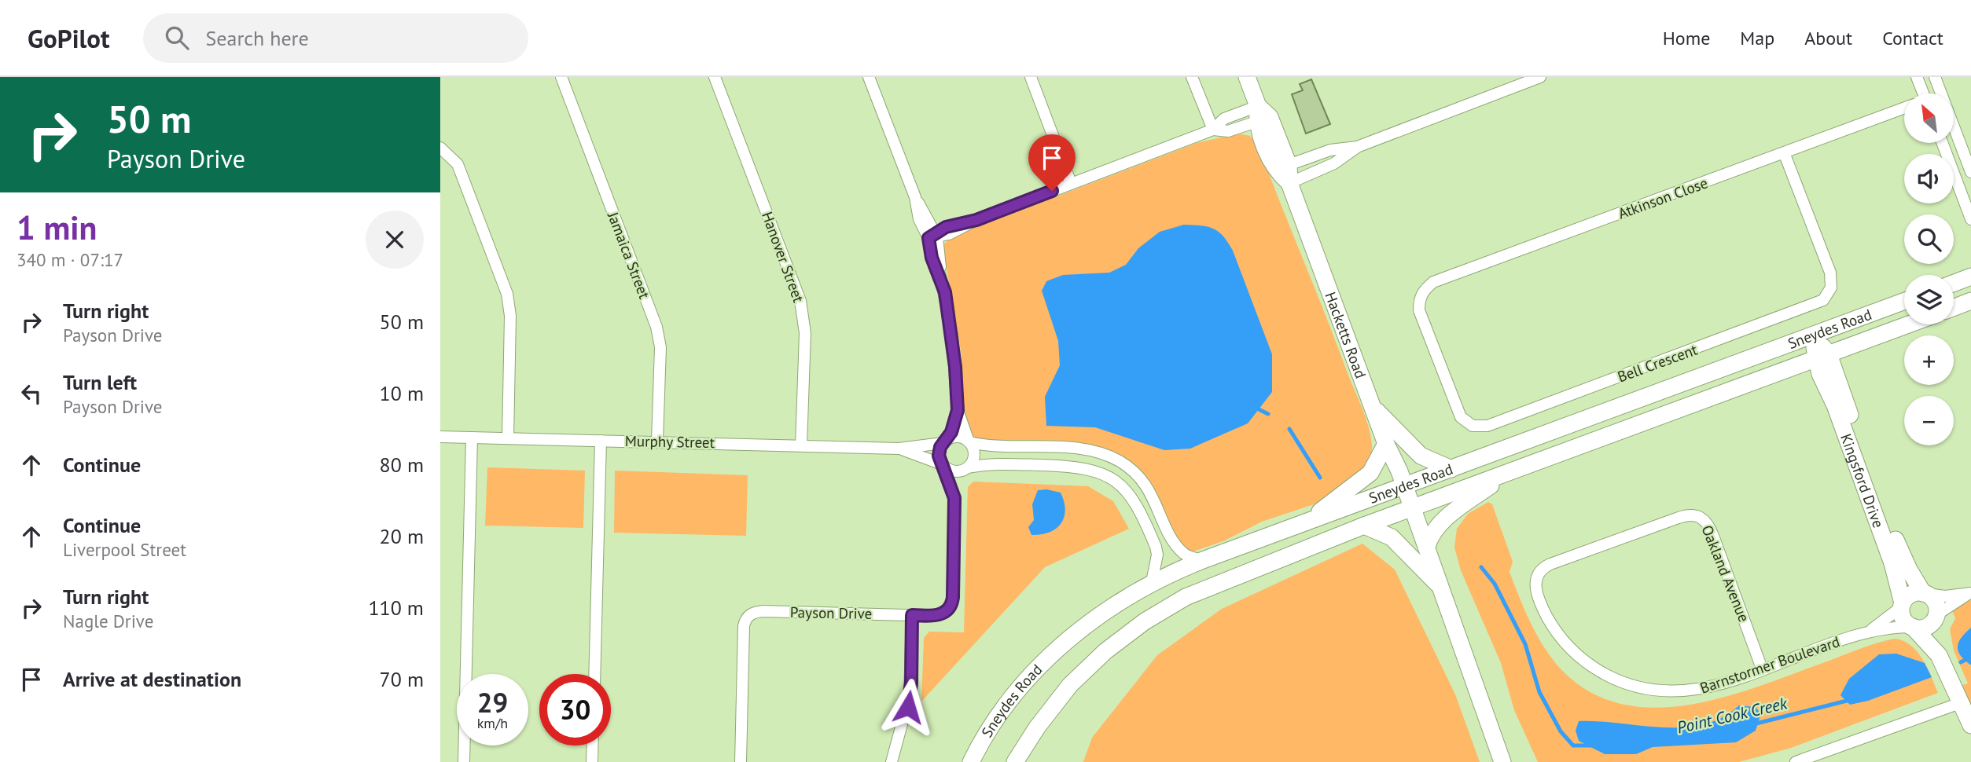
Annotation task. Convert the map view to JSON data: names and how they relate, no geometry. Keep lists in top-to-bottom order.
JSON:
{
  "streets": {
    "main road": ["Sneydes Road", "Hacketts Road", "Kingsford Drive"],
    "street": [
      "Atkinson Close",
      "Jamaica Street",
      "Hanover Street",
      "Bell Crescent",
      "Murphy Street",
      "Oakland Avenue",
      "Payson Drive",
      "Barnstormer Boulevard"
    ]
  },
  "crossings": [
    ["Atkinson Close", "Bell Crescent"],
    ["Jamaica Street", "Murphy Street"],
    ["Hanover Street", "Murphy Street"],
    ["Sneydes Road", "Hacketts Road"],
    ["Sneydes Road", "Kingsford Drive"],
    ["Murphy Street", "Payson Drive"],
    ["Kingsford Drive", "Barnstormer Boulevard"],
    ["Oakland Avenue", "Barnstormer Boulevard"]
  ],
  "water": ["Point Cook Creek"],
  "north": "top left",
  "page": {
    "header": "GoPilot",
    "search": "Search here",
    "nav": [
      "Home",
      "Map",
      "About",
      "Contact"
    ],
    "turn": ["50 m", "Payson Drive"],
    "map_buttons": ["+", "−"],
    "heading": ["1 min", "340 m · 07:17"],
    "list": [
      {
        "name": "Turn right",
        "note": "Payson Drive",
        "value": "50 m"
      },
      {
        "name": "Turn left",
        "note": "Payson Drive",
        "value": "10 m"
      },
      {
        "name": "Continue",
        "value": "80 m"
      },
      {
        "name": "Continue",
        "note": "Liverpool Street",
        "value": "20 m"
      },
      {
        "name": "Turn right",
        "note": "Nagle Drive",
        "value": "110 m"
      },
      {
        "name": "Arrive at destination",
        "value": "70 m"
      }
    ],
    "speed": "29 km/h",
    "limit": "30"
  }
}
